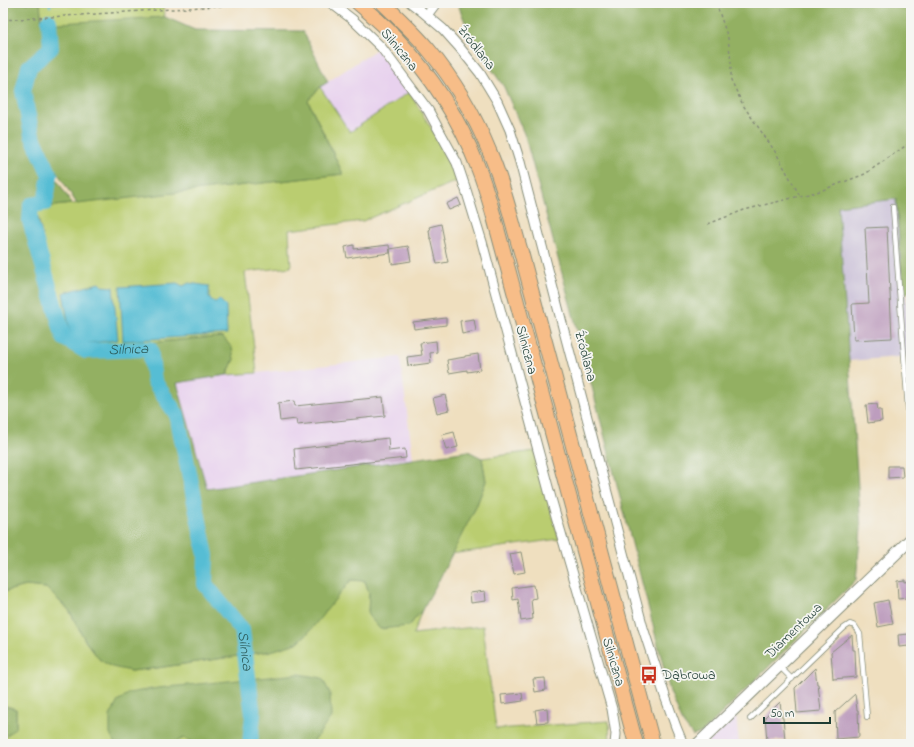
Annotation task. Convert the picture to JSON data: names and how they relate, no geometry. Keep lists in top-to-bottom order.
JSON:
{
  "streets": {
    "street": ["Źródlana", "Silniczna", "Diamentowa"]
  },
  "water": ["Silnica"],
  "places": {
    "bus stop": ["Dąbrowa"]
  },
  "scale_bar": "50 m"
}
